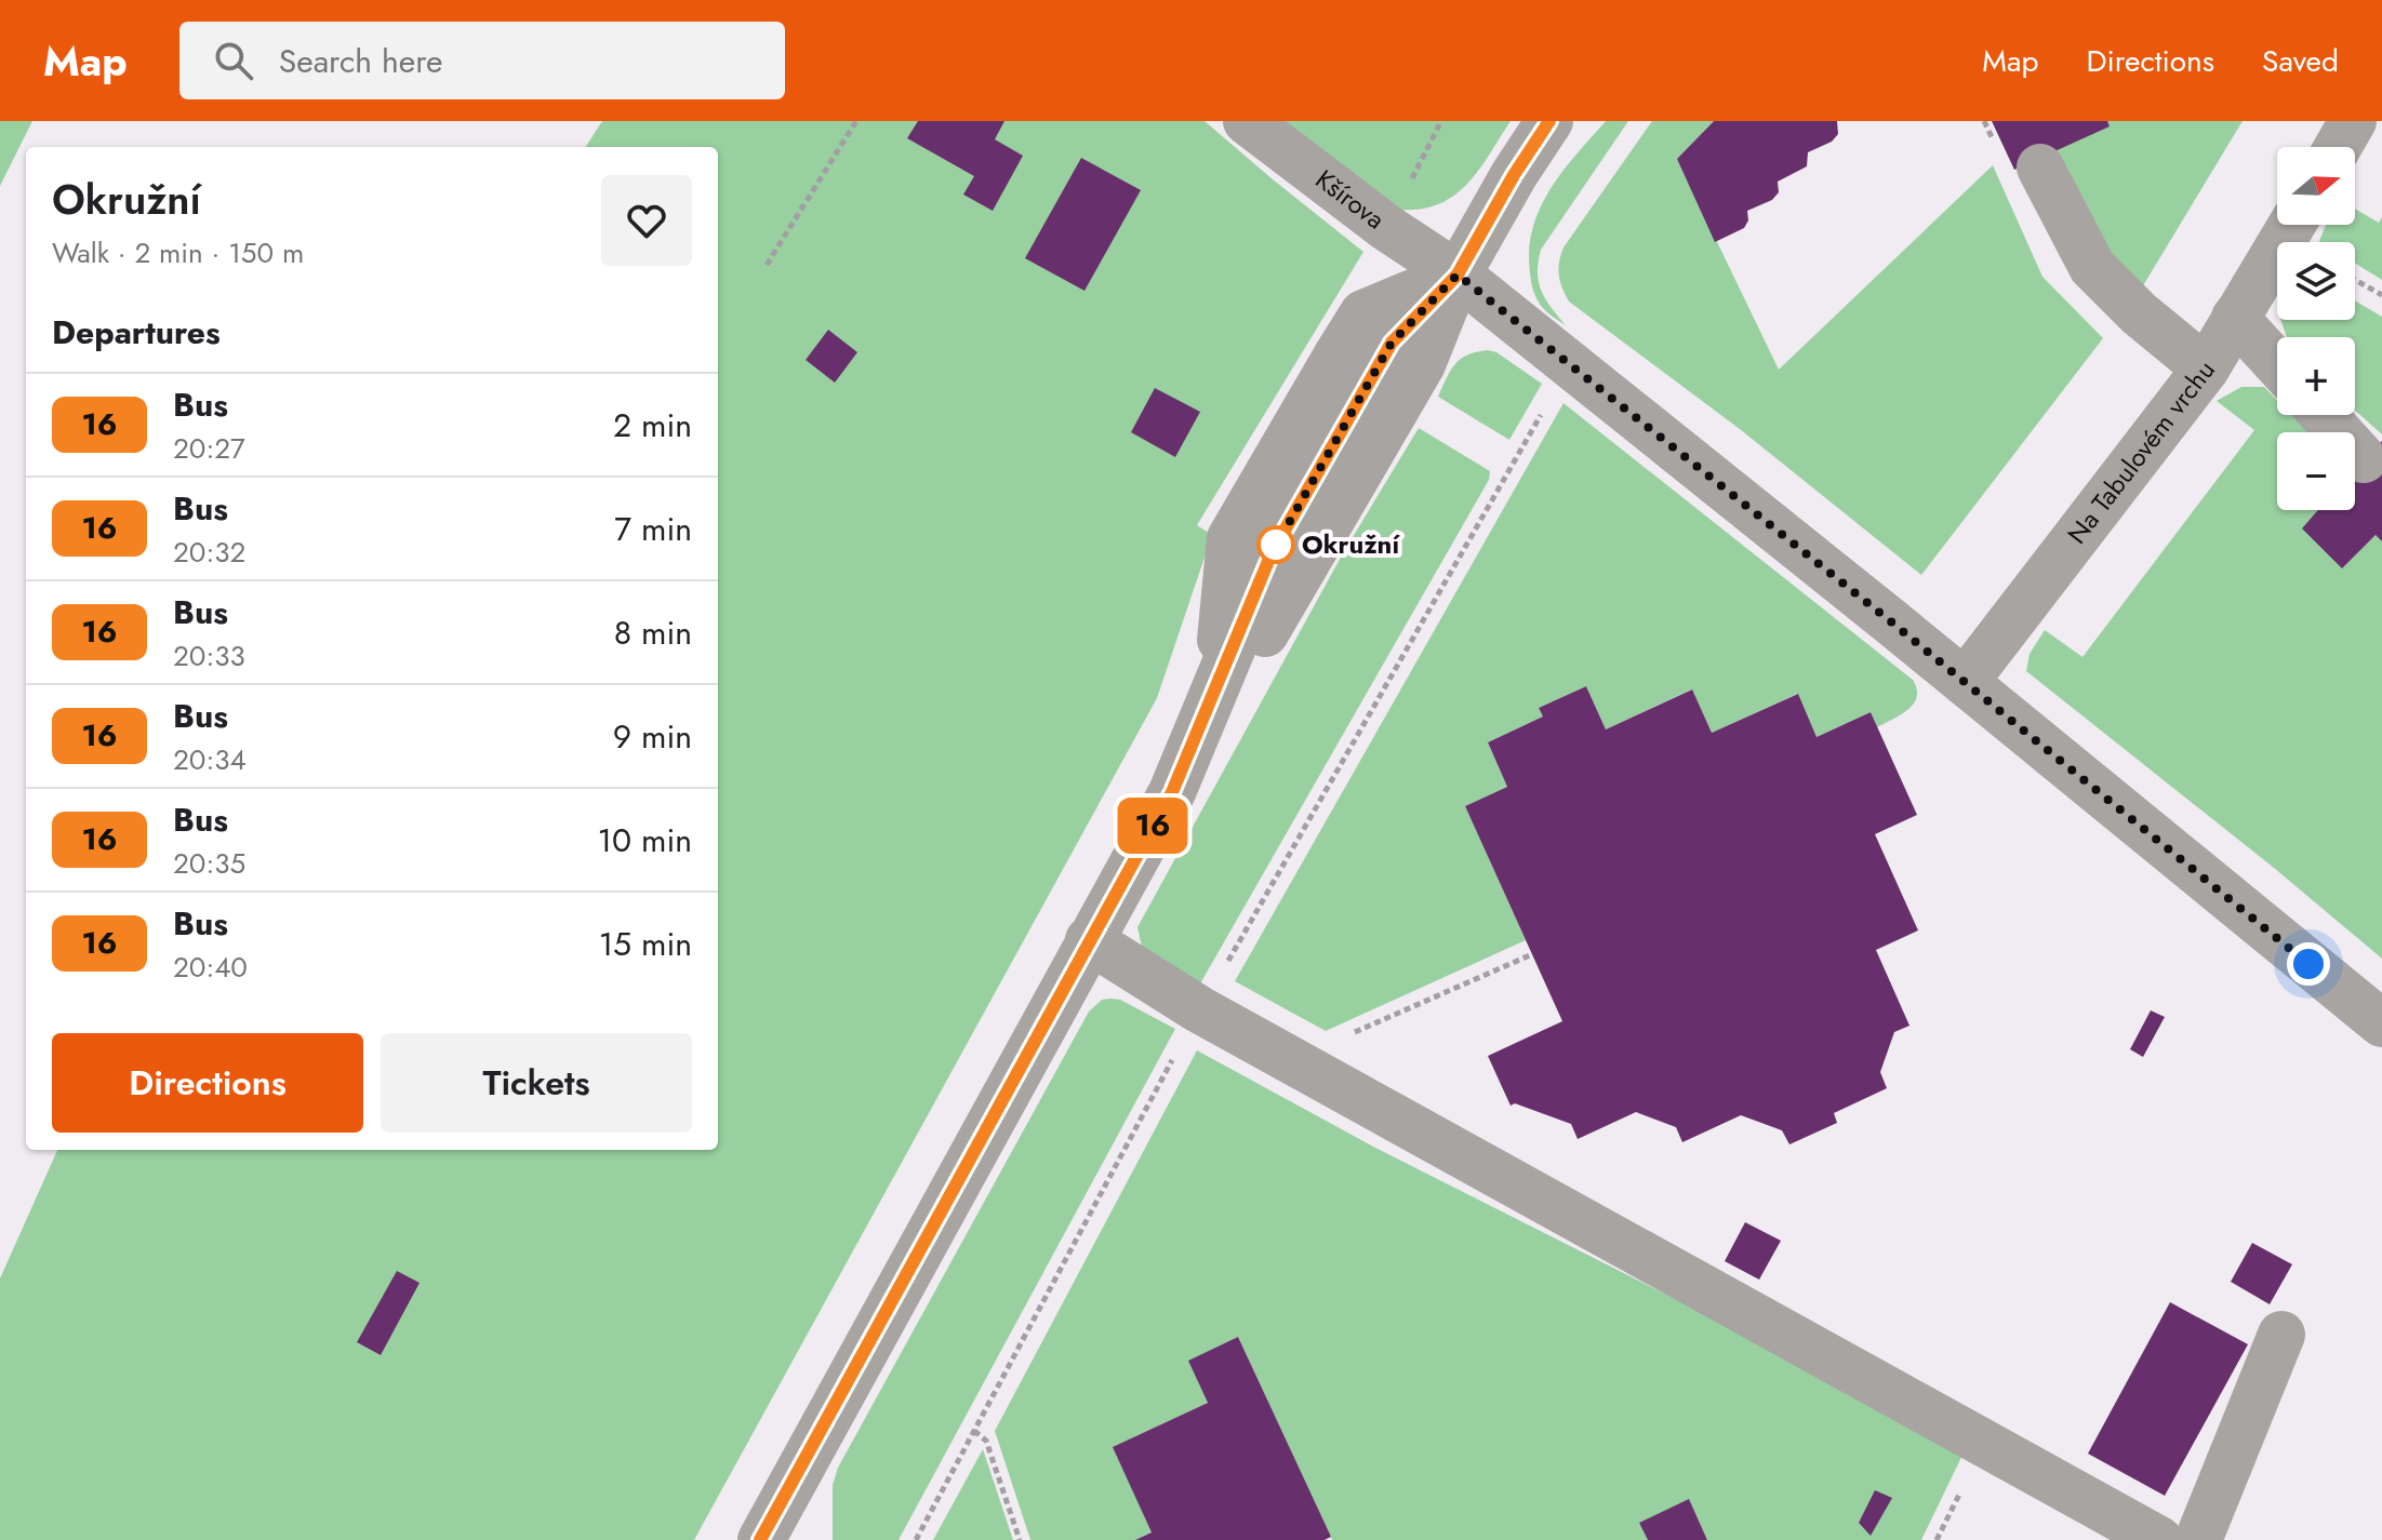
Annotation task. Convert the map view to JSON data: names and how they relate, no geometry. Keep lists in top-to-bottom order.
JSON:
{
  "streets": {
    "street": ["Kšírova", "Na Tabulovém vrchu"]
  },
  "crossings": [
    ["Kšírova", "Na Tabulovém vrchu"]
  ],
  "places": ["Okružní"],
  "lines": ["bus line 16"],
  "north": "right",
  "page": {
    "header": "Map",
    "search": "Search here",
    "nav": ["Map", "Directions", "Saved"],
    "on_map": "16",
    "map_buttons": ["+", "−"],
    "heading": [
      ["Okružní", "Walk · 2 min · 150 m"],
      "Departures"
    ],
    "list": [
      {
        "mark": "16",
        "name": "Bus",
        "note": "20:27",
        "value": "2 min"
      },
      {
        "mark": "16",
        "name": "Bus",
        "note": "20:32",
        "value": "7 min"
      },
      {
        "mark": "16",
        "name": "Bus",
        "note": "20:33",
        "value": "8 min"
      },
      {
        "mark": "16",
        "name": "Bus",
        "note": "20:34",
        "value": "9 min"
      },
      {
        "mark": "16",
        "name": "Bus",
        "note": "20:35",
        "value": "10 min"
      },
      {
        "mark": "16",
        "name": "Bus",
        "note": "20:40",
        "value": "15 min"
      }
    ],
    "buttons": ["Directions", "Tickets"]
  }
}
